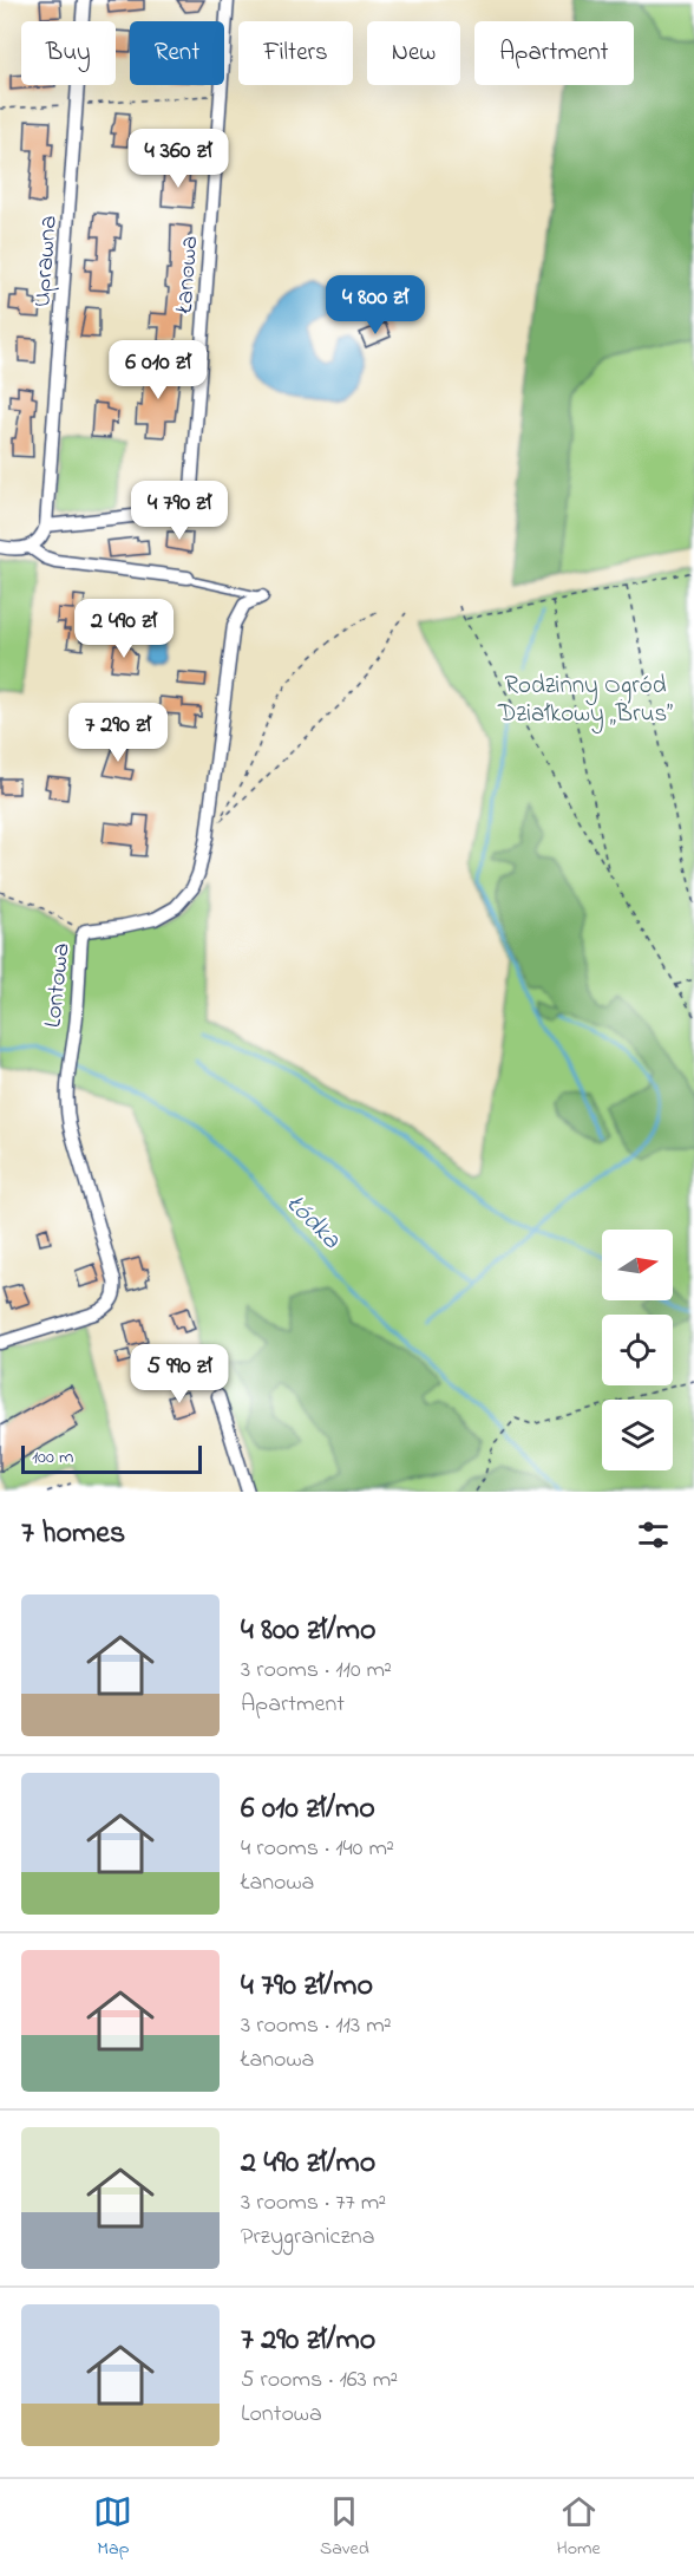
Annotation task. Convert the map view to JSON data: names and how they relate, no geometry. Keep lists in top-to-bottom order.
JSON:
{
  "streets": {
    "street": ["Uprawna", "Łanowa", "Lontowa"]
  },
  "crossings": [
    ["Uprawna", "Łanowa"]
  ],
  "water": ["Łódka"],
  "parks": ["Rodzinny Ogród Działkowy „Brus”"],
  "scale_bar": "100 m",
  "north": "right",
  "page": {
    "chip": [
      "Buy",
      "Rent",
      "Filters",
      "New",
      "Apartment"
    ],
    "price": [
      "4 360 zł",
      "4 800 zł",
      "6 010 zł",
      "4 790 zł",
      "2 490 zł",
      "7 290 zł",
      "5 990 zł"
    ],
    "scale": "100 m",
    "heading": "7 homes",
    "list": [
      {
        "name": "4 800 zł/mo",
        "note": "3 rooms · 110 m² · Apartment"
      },
      {
        "name": "6 010 zł/mo",
        "note": "4 rooms · 140 m² · Łanowa"
      },
      {
        "name": "4 790 zł/mo",
        "note": "3 rooms · 113 m² · Łanowa"
      },
      {
        "name": "2 490 zł/mo",
        "note": "3 rooms · 77 m² · Przygraniczna"
      },
      {
        "name": "7 290 zł/mo",
        "note": "5 rooms · 163 m² · Lontowa"
      }
    ],
    "tabs": ["Map", "Saved", "Home"]
  }
}
